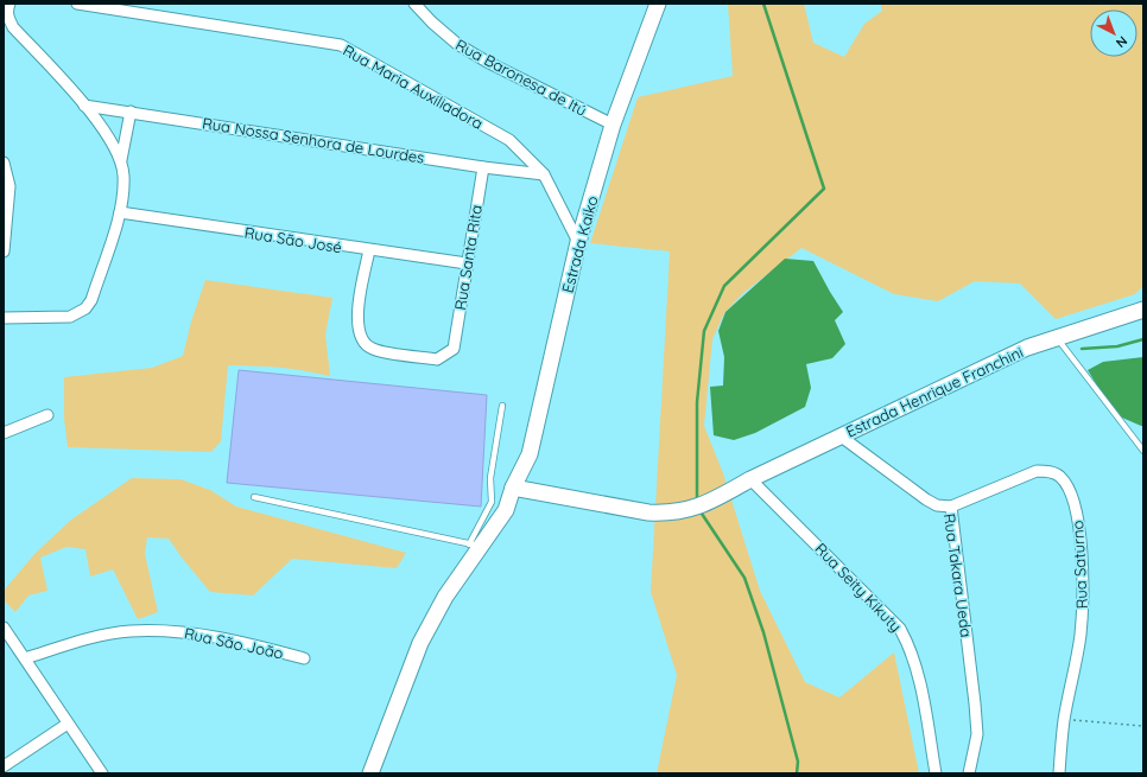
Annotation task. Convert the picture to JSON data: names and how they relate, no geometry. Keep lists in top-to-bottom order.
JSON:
{
  "streets": {
    "street": [
      "Rua Baronesa de Itú",
      "Rua Maria Auxiliadora",
      "Rua Nossa Senhora de Lourdes",
      "Rua São José",
      "Estrada Kaiko",
      "Rua Santa Rita",
      "Estrada Henrique Franchini",
      "Rua Saturno",
      "Rua Takara Ueda",
      "Rua Seity Kikuty",
      "Rua São João"
    ]
  },
  "crossings": [
    ["Rua Baronesa de Itú", "Estrada Kaiko"],
    ["Rua Maria Auxiliadora", "Rua Nossa Senhora de Lourdes"],
    ["Rua Maria Auxiliadora", "Estrada Kaiko"],
    ["Rua Nossa Senhora de Lourdes", "Rua Santa Rita"],
    ["Rua São José", "Rua Santa Rita"],
    ["Estrada Kaiko", "Estrada Henrique Franchini"],
    ["Estrada Henrique Franchini", "Rua Takara Ueda"],
    ["Estrada Henrique Franchini", "Rua Seity Kikuty"],
    ["Rua Saturno", "Rua Takara Ueda"]
  ],
  "north": "bottom right"
}
